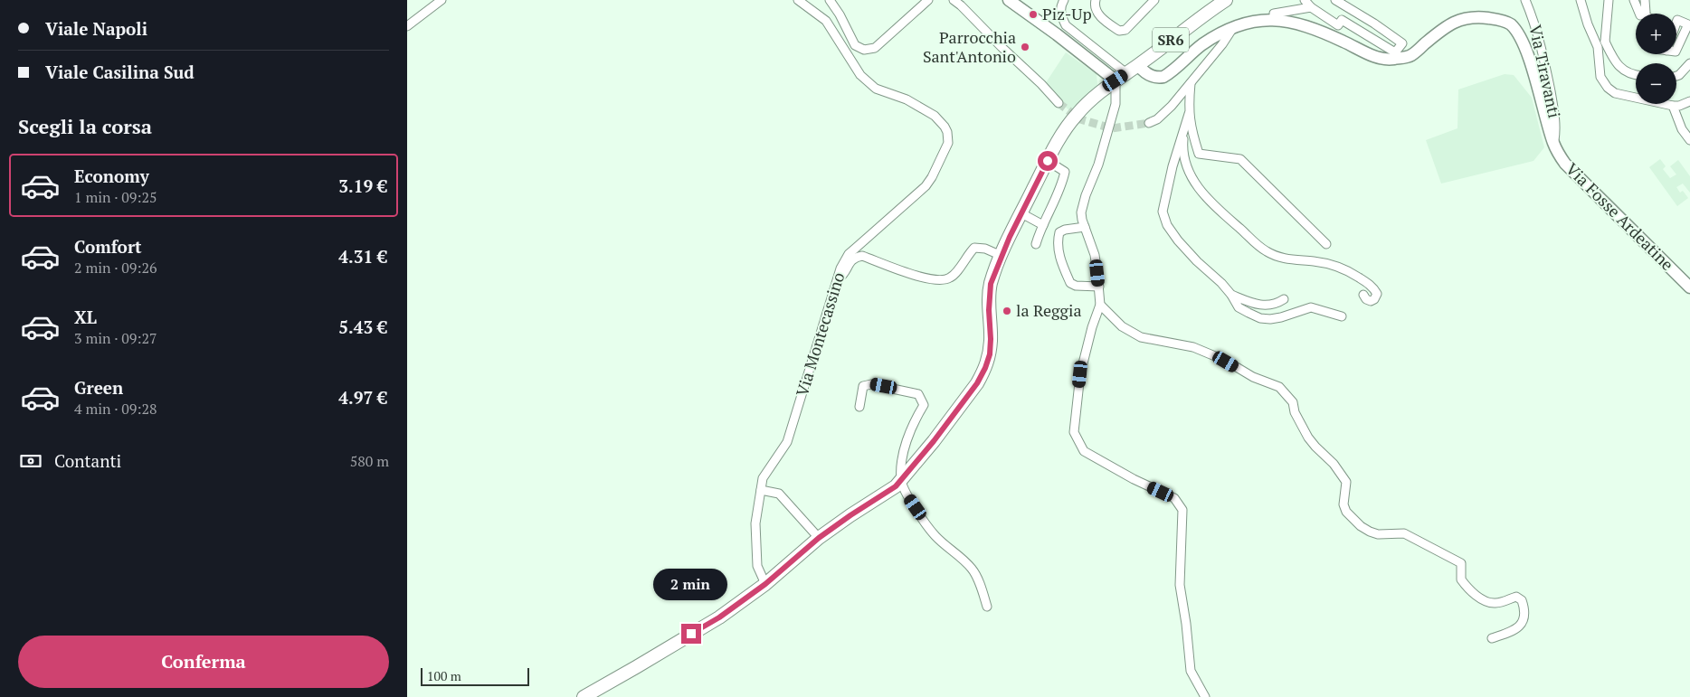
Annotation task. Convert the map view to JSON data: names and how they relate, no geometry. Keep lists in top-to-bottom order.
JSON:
{
  "streets": {
    "main road": ["SR6", "Via Fosse Ardeatine"],
    "street": ["Via Tiravanti", "Via Montecassino"]
  },
  "crossings": [
    ["SR6", "Via Fosse Ardeatine"],
    ["Via Tiravanti", "Via Fosse Ardeatine"]
  ],
  "places": ["Piz-Up", "Parrocchia Sant'Antonio", "la Reggia"],
  "scale_bar": "100 m",
  "page": {
    "banner": ["Viale Napoli", "Viale Casilina Sud"],
    "map_buttons": ["+", "−"],
    "heading": "Scegli la corsa",
    "list": [
      {
        "name": "Economy",
        "note": "1 min · 09:25",
        "value": "3.19 €"
      },
      {
        "name": "Comfort",
        "note": "2 min · 09:26",
        "value": "4.31 €"
      },
      {
        "name": "XL",
        "note": "3 min · 09:27",
        "value": "5.43 €"
      },
      {
        "name": "Green",
        "note": "4 min · 09:28",
        "value": "4.97 €"
      }
    ],
    "pay": ["Contanti", "580 m"],
    "bubble": "2 min",
    "buttons": "Conferma",
    "scale": "100 m"
  }
}
